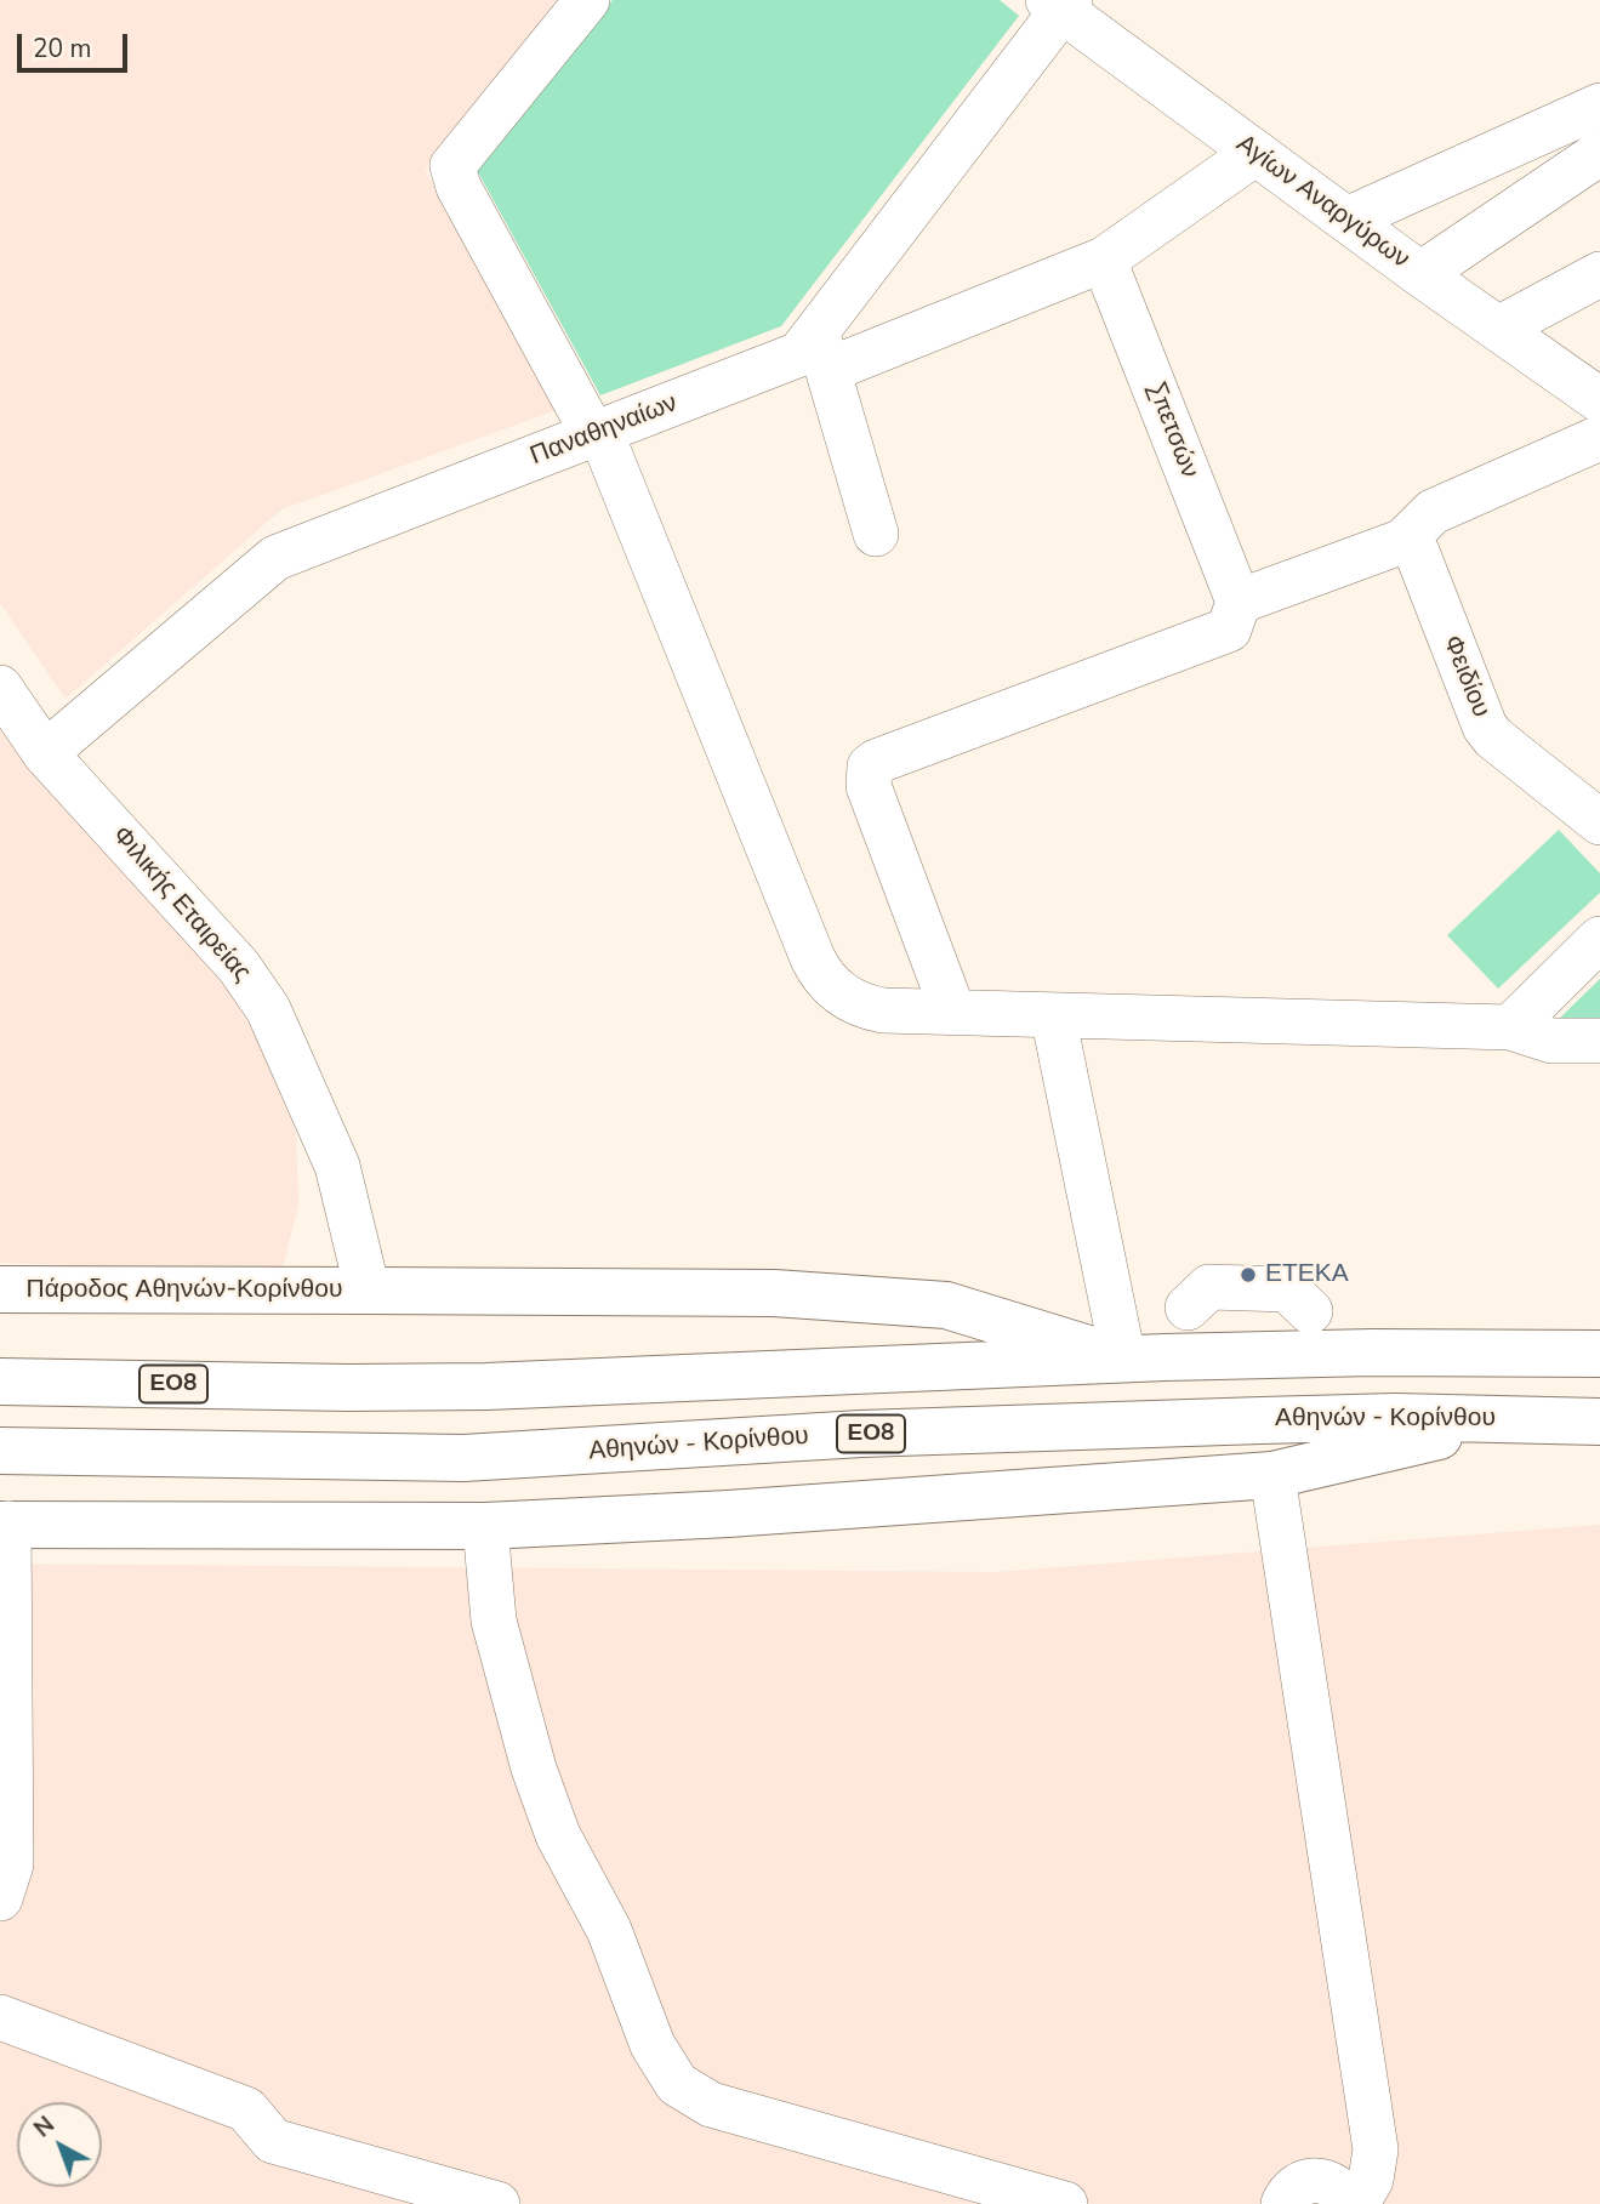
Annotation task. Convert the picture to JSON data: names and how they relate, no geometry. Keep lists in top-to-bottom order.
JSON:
{
  "streets": {
    "main road": ["Πάροδος Αθηνών-Κορίνθου", "ΕΟ8", "Αθηνών - Κορίνθου"],
    "street": [
      "Αγίων Αναργύρων",
      "Παναθηναίων",
      "Σπετσών",
      "Φειδίου",
      "Φιλικής Εταιρείας"
    ]
  },
  "crossings": [
    ["Αγίων Αναργύρων", "Παναθηναίων"],
    ["Παναθηναίων", "Φιλικής Εταιρείας"],
    ["Φιλικής Εταιρείας", "Πάροδος Αθηνών-Κορίνθου"],
    ["Πάροδος Αθηνών-Κορίνθου", "ΕΟ8"]
  ],
  "places": ["ΕΤΕΚΑ"],
  "scale_bar": "20 m",
  "north": "top left"
}
